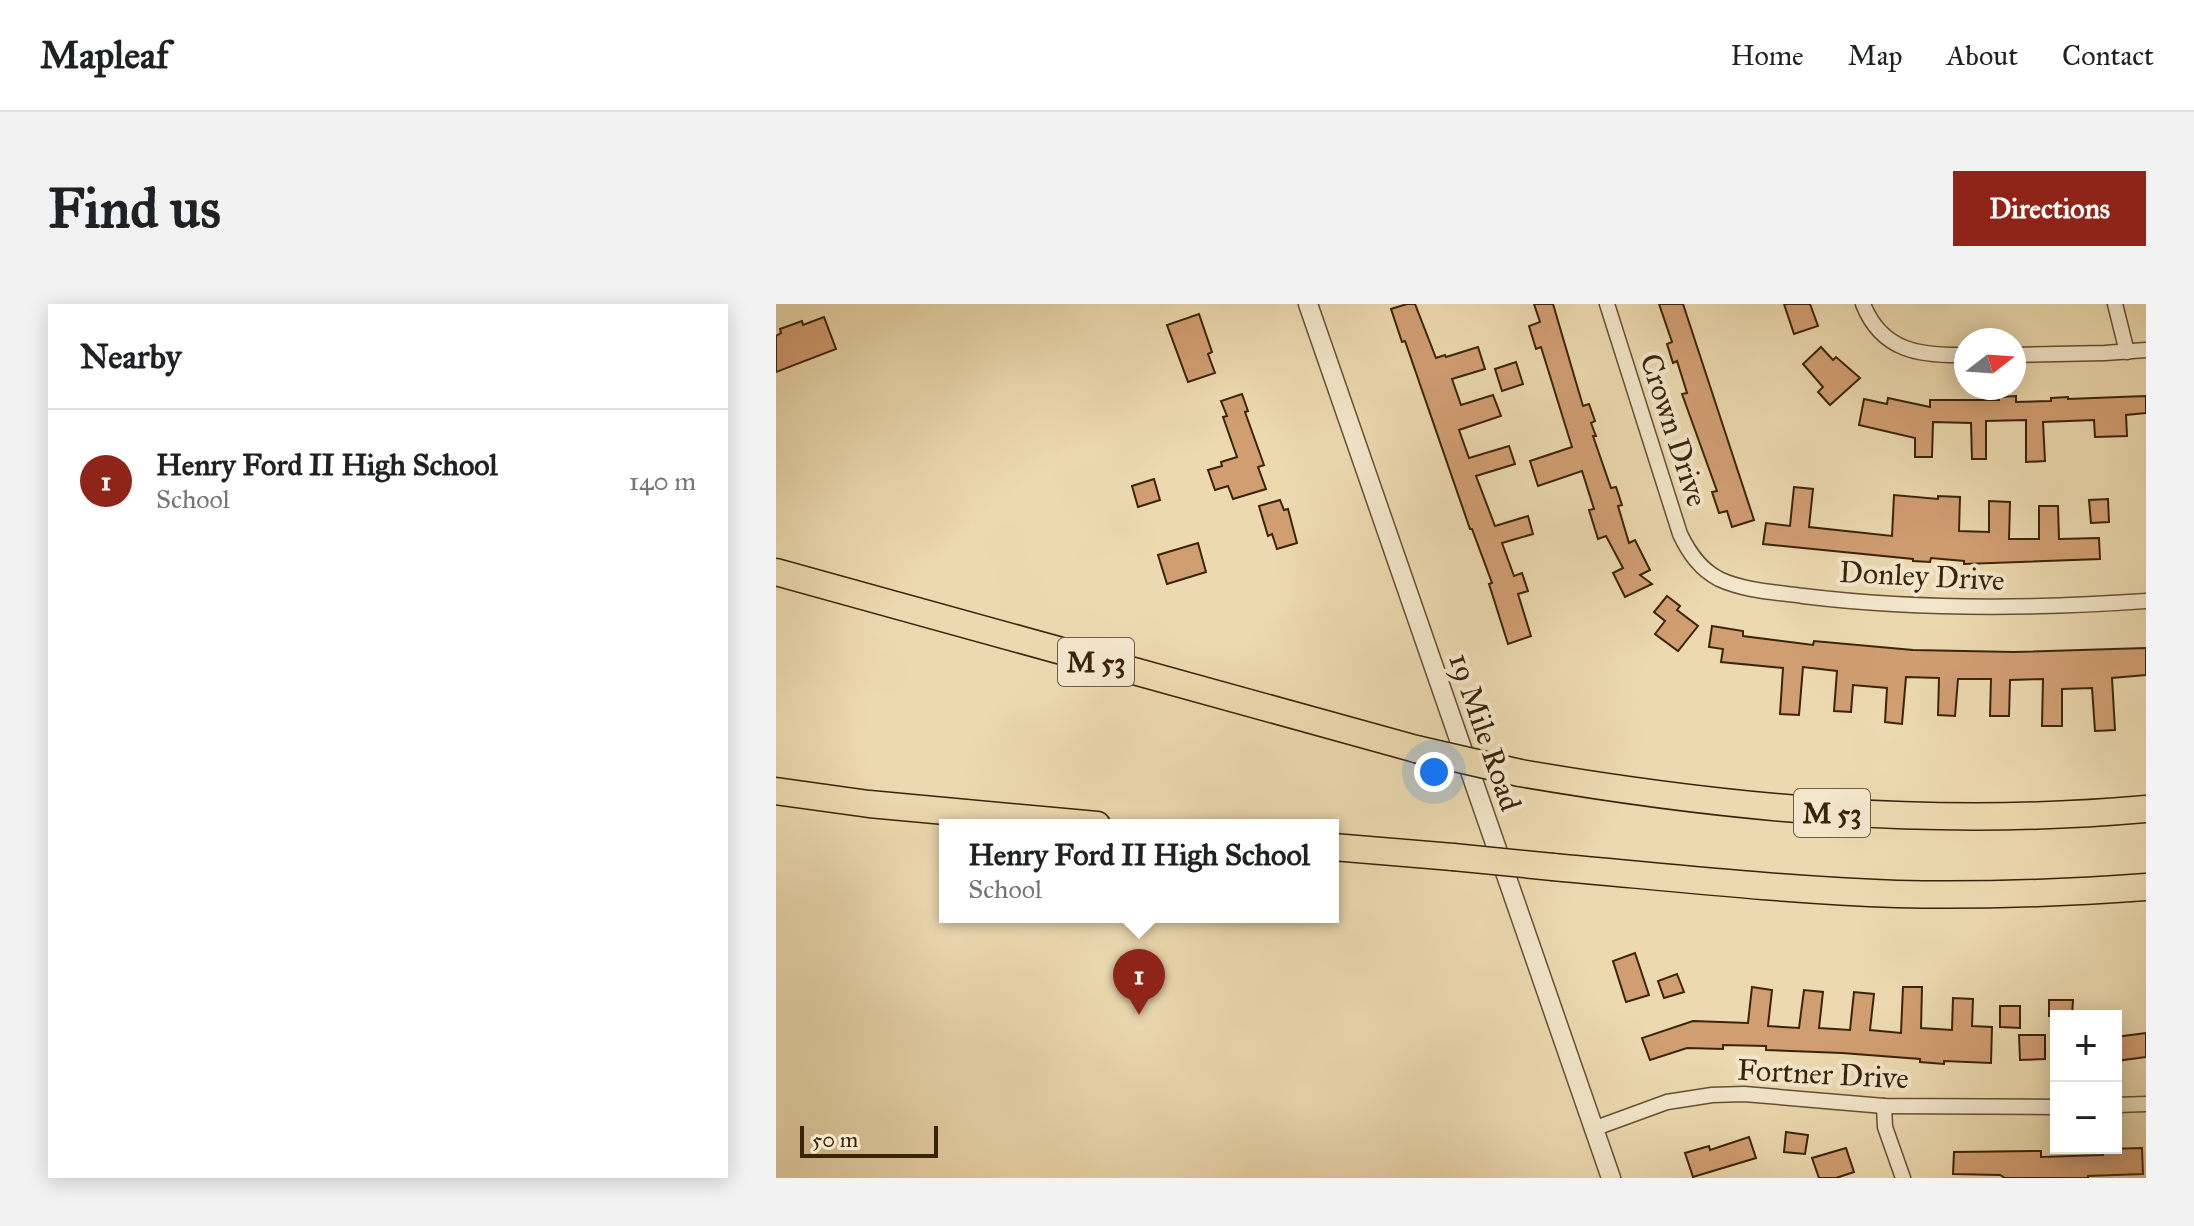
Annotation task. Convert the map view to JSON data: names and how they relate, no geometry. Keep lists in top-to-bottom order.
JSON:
{
  "streets": {
    "highway": ["M 53"],
    "street": [
      "Crown Drive",
      "Donley Drive",
      "19 Mile Road",
      "Fortner Drive"
    ]
  },
  "crossings": [
    ["Crown Drive", "Donley Drive"],
    ["19 Mile Road", "Fortner Drive"]
  ],
  "scale_bar": "50 m",
  "north": "right",
  "page": {
    "header": "Mapleaf",
    "nav": [
      "Home",
      "Map",
      "About",
      "Contact"
    ],
    "buttons": "Directions",
    "title": "Find us",
    "heading": "Nearby",
    "list": [
      {
        "mark": "1",
        "name": "Henry Ford II High School",
        "note": "School",
        "value": "140 m"
      }
    ],
    "popup": ["Henry Ford II High School", "School"],
    "pins": "1",
    "map_buttons": ["+", "−"],
    "scale": "50 m"
  }
}
